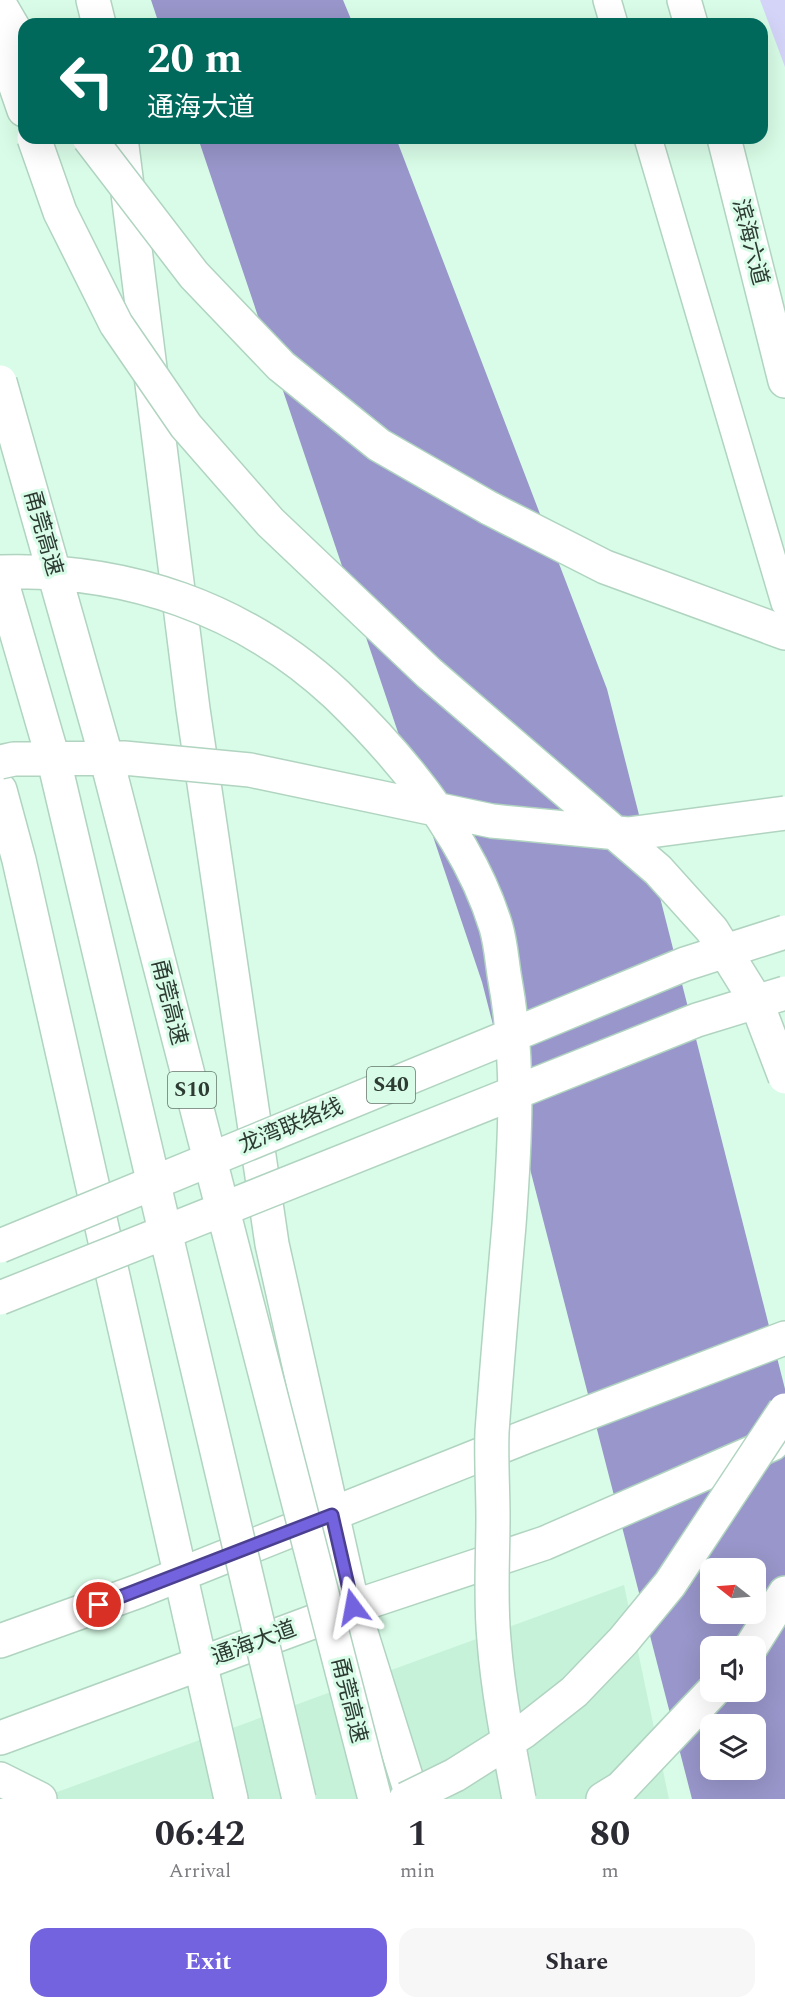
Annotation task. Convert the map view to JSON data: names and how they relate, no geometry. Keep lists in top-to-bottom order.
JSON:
{
  "streets": {
    "main road": [
      "滨海六道",
      "甬莞高速",
      "S40",
      "S10",
      "龙湾联络线",
      "通海大道"
    ]
  },
  "north": "left",
  "page": {
    "turn": ["20 m", "通海大道"],
    "eta": [
      "06:42",
      "Arrival",
      "1",
      "min",
      "80",
      "m"
    ],
    "buttons": ["Exit", "Share"]
  }
}
